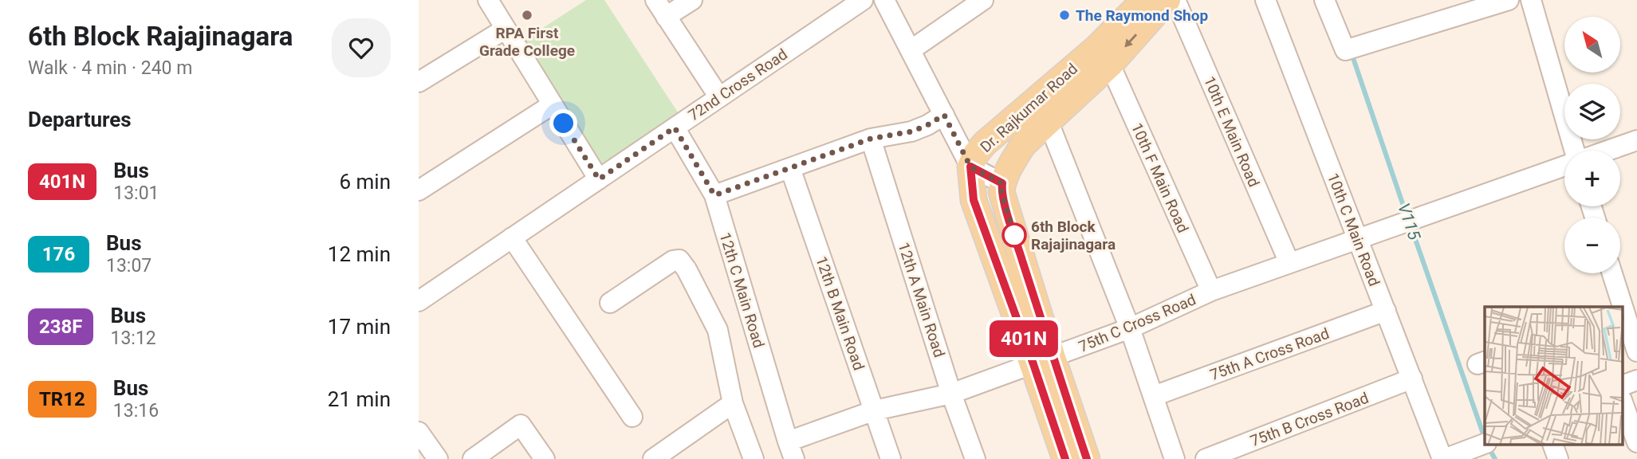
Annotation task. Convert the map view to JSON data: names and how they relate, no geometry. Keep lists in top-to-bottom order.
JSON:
{
  "streets": {
    "main road": ["Dr. Rajkumar Road"],
    "street": [
      "72nd Cross Road",
      "10th E Main Road",
      "10th F Main Road",
      "10th C Main Road",
      "12th C Main Road",
      "12th A Main Road",
      "12th B Main Road",
      "75th C Cross Road",
      "75th A Cross Road",
      "75th B Cross Road"
    ]
  },
  "crossings": [
    ["72nd Cross Road", "12th C Main Road"],
    ["Dr. Rajkumar Road", "10th F Main Road"],
    ["Dr. Rajkumar Road", "75th C Cross Road"],
    ["10th E Main Road", "75th C Cross Road"],
    ["10th F Main Road", "75th C Cross Road"],
    ["10th C Main Road", "75th C Cross Road"],
    ["10th C Main Road", "75th A Cross Road"],
    ["10th C Main Road", "75th B Cross Road"],
    ["12th C Main Road", "75th C Cross Road"],
    ["12th A Main Road", "75th C Cross Road"],
    ["12th B Main Road", "75th C Cross Road"]
  ],
  "water": ["V115"],
  "places": ["RPA First Grade College", "The Raymond Shop", "6th Block Rajajinagara"],
  "lines": ["bus line 401N"],
  "north": "top left",
  "page": {
    "heading": [
      ["6th Block Rajajinagara", "Walk · 4 min · 240 m"],
      "Departures"
    ],
    "on_map": "401N",
    "map_buttons": ["+", "−"],
    "list": [
      {
        "mark": "401N",
        "name": "Bus",
        "note": "13:01",
        "value": "6 min"
      },
      {
        "mark": "176",
        "name": "Bus",
        "note": "13:07",
        "value": "12 min"
      },
      {
        "mark": "238F",
        "name": "Bus",
        "note": "13:12",
        "value": "17 min"
      },
      {
        "mark": "TR12",
        "name": "Bus",
        "note": "13:16",
        "value": "21 min"
      }
    ]
  }
}
